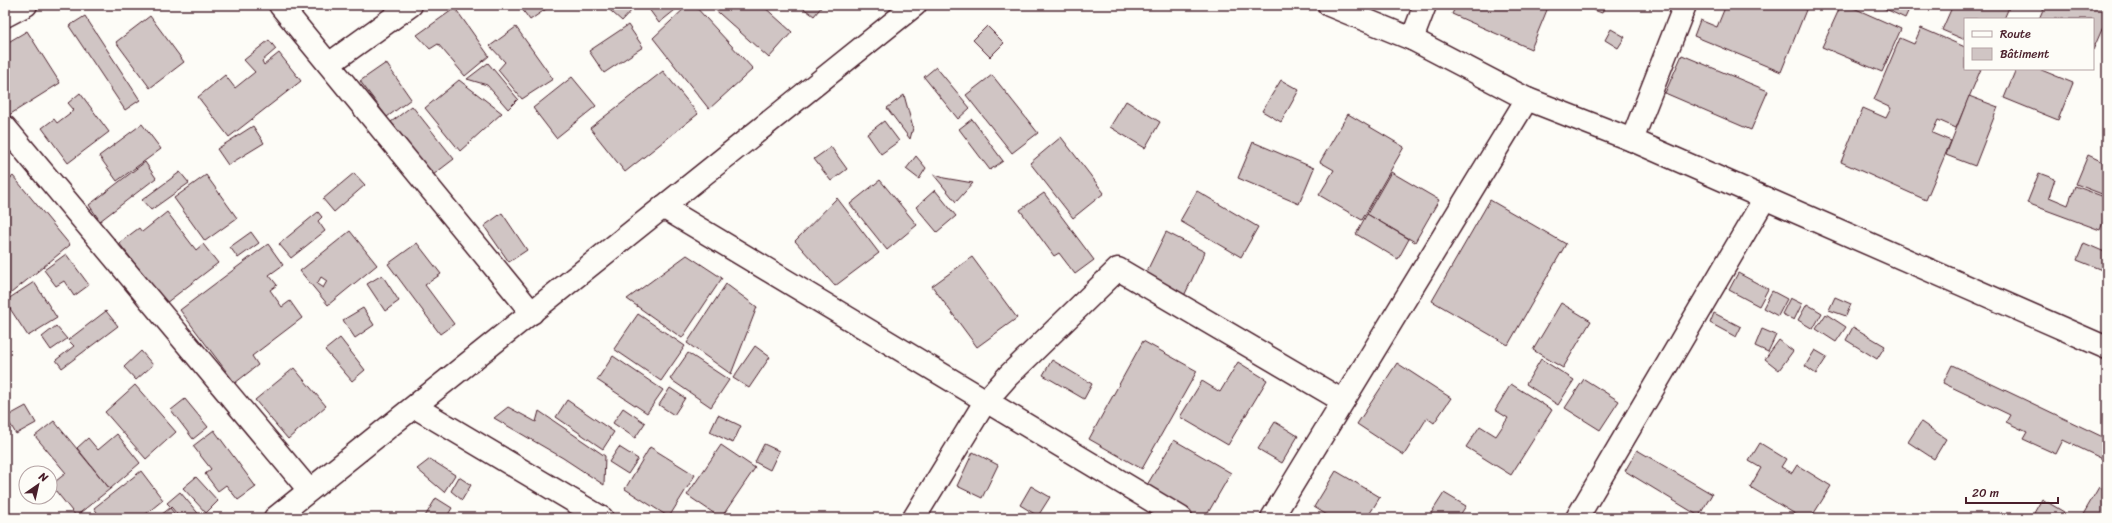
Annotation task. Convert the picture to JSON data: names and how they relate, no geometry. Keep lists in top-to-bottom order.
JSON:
{
  "legend": ["Route", "Bâtiment"],
  "scale_bar": "20 m",
  "north": "top right"
}
